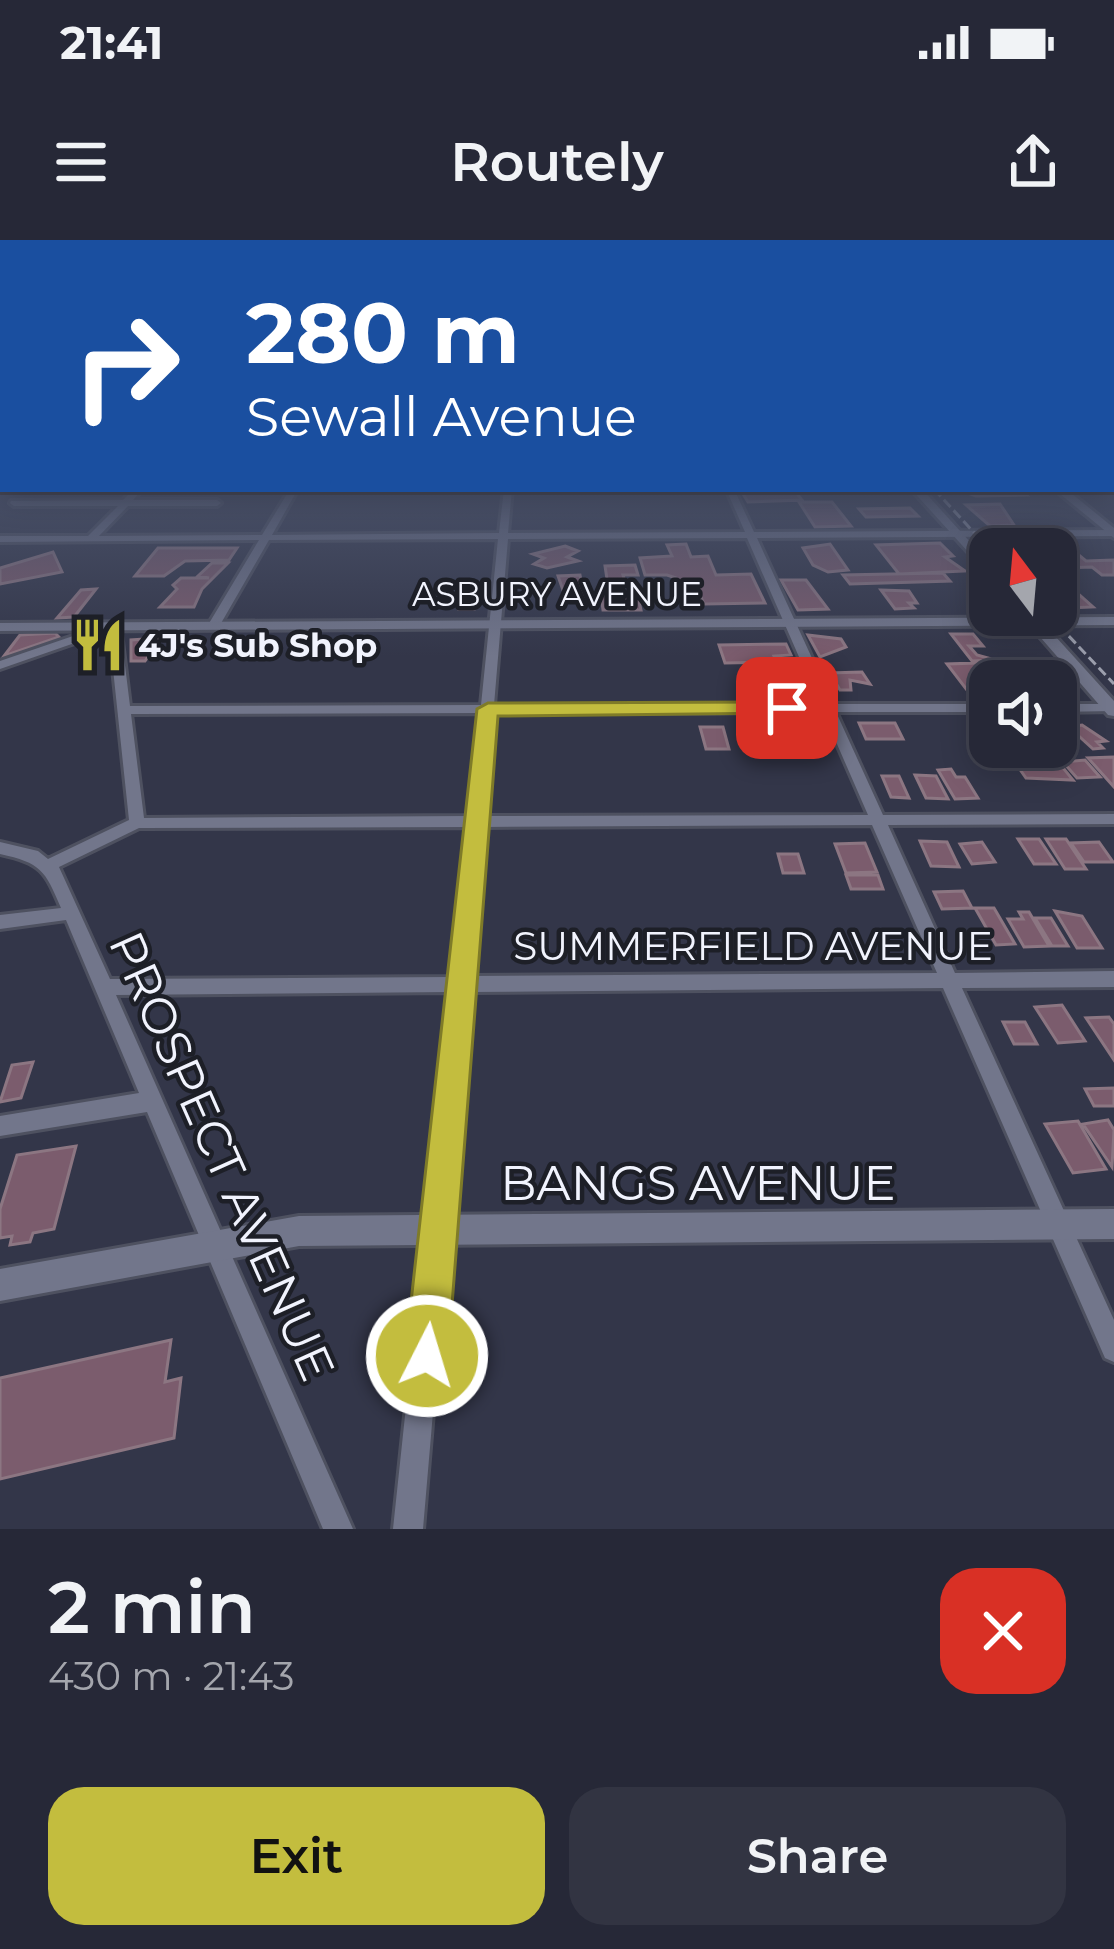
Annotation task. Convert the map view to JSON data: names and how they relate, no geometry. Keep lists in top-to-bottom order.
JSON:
{
  "streets": {
    "main road": ["ASBURY AVENUE", "BANGS AVENUE"],
    "street": ["SUMMERFIELD AVENUE", "PROSPECT AVENUE"]
  },
  "crossings": [
    ["SUMMERFIELD AVENUE", "PROSPECT AVENUE"],
    ["PROSPECT AVENUE", "BANGS AVENUE"]
  ],
  "places": {
    "restaurant": ["4J's Sub Shop"]
  },
  "north": "top",
  "page": {
    "status": "21:41",
    "header": "Routely",
    "turn": ["280 m", "Sewall Avenue"],
    "heading": ["2 min", "430 m · 21:43"],
    "buttons": ["Exit", "Share"]
  }
}
